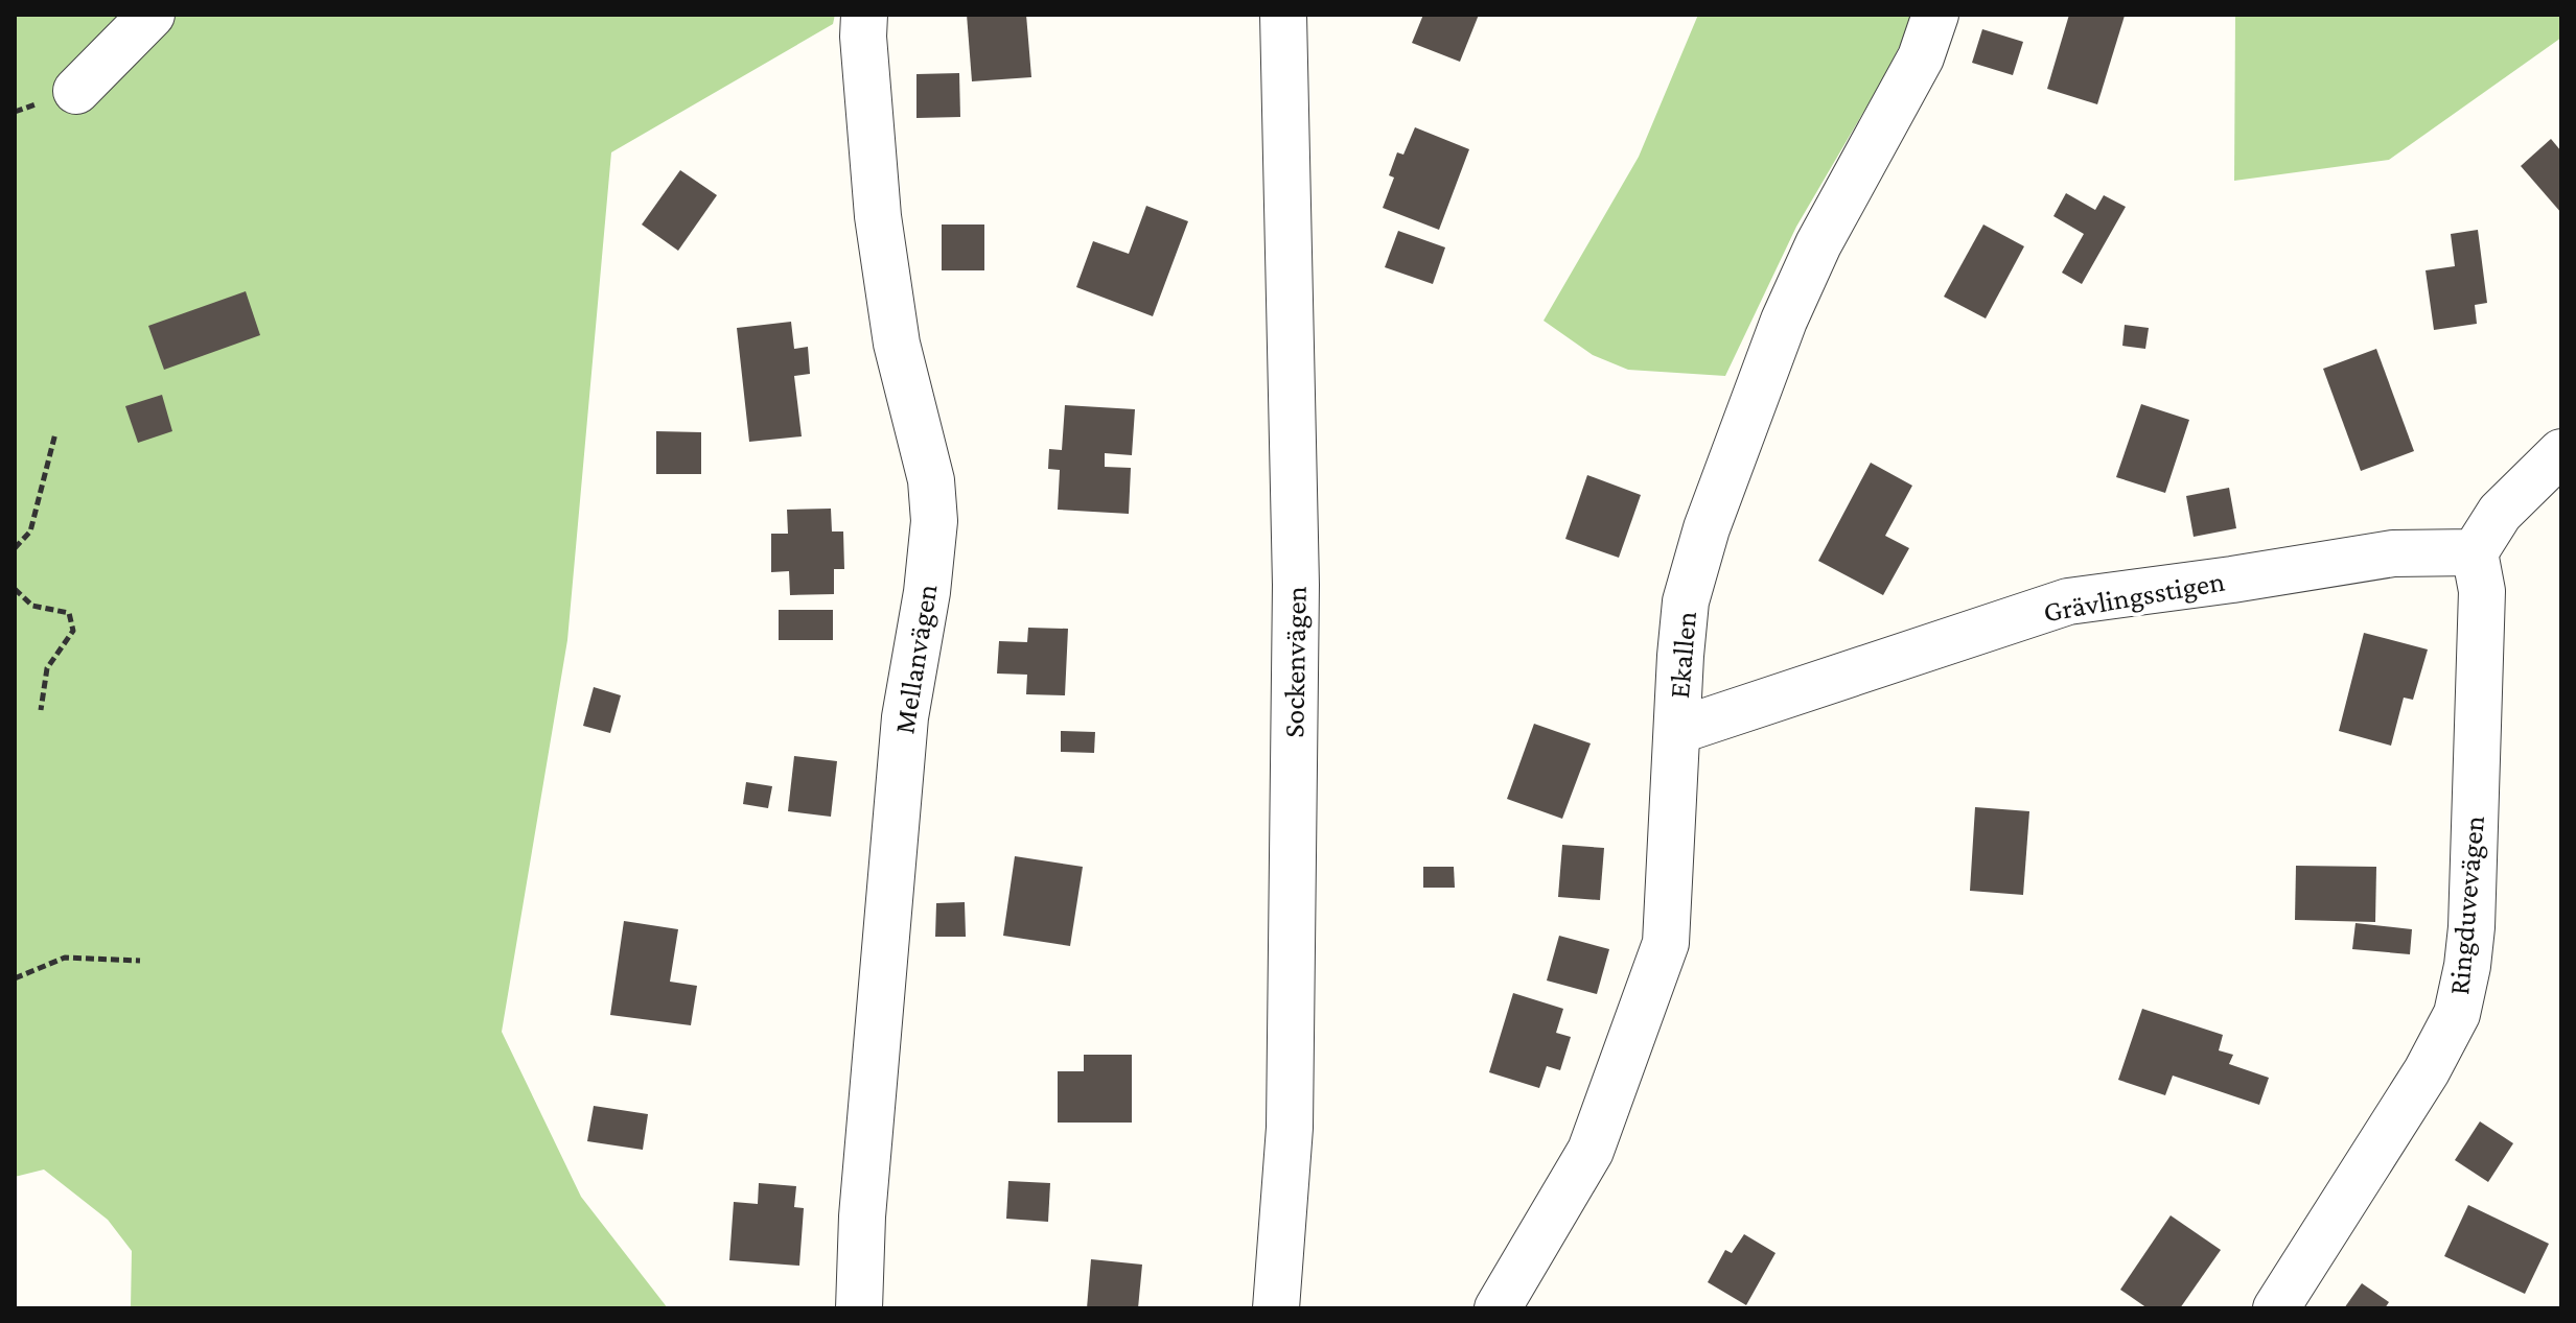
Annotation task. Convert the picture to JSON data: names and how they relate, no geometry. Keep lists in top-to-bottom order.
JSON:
{
  "streets": {
    "street": [
      "Grävlingsstigen",
      "Ekallen",
      "Mellanvägen",
      "Sockenvägen",
      "Ringduvevägen"
    ]
  },
  "crossings": [
    ["Grävlingsstigen", "Ekallen"],
    ["Grävlingsstigen", "Ringduvevägen"]
  ]
}
